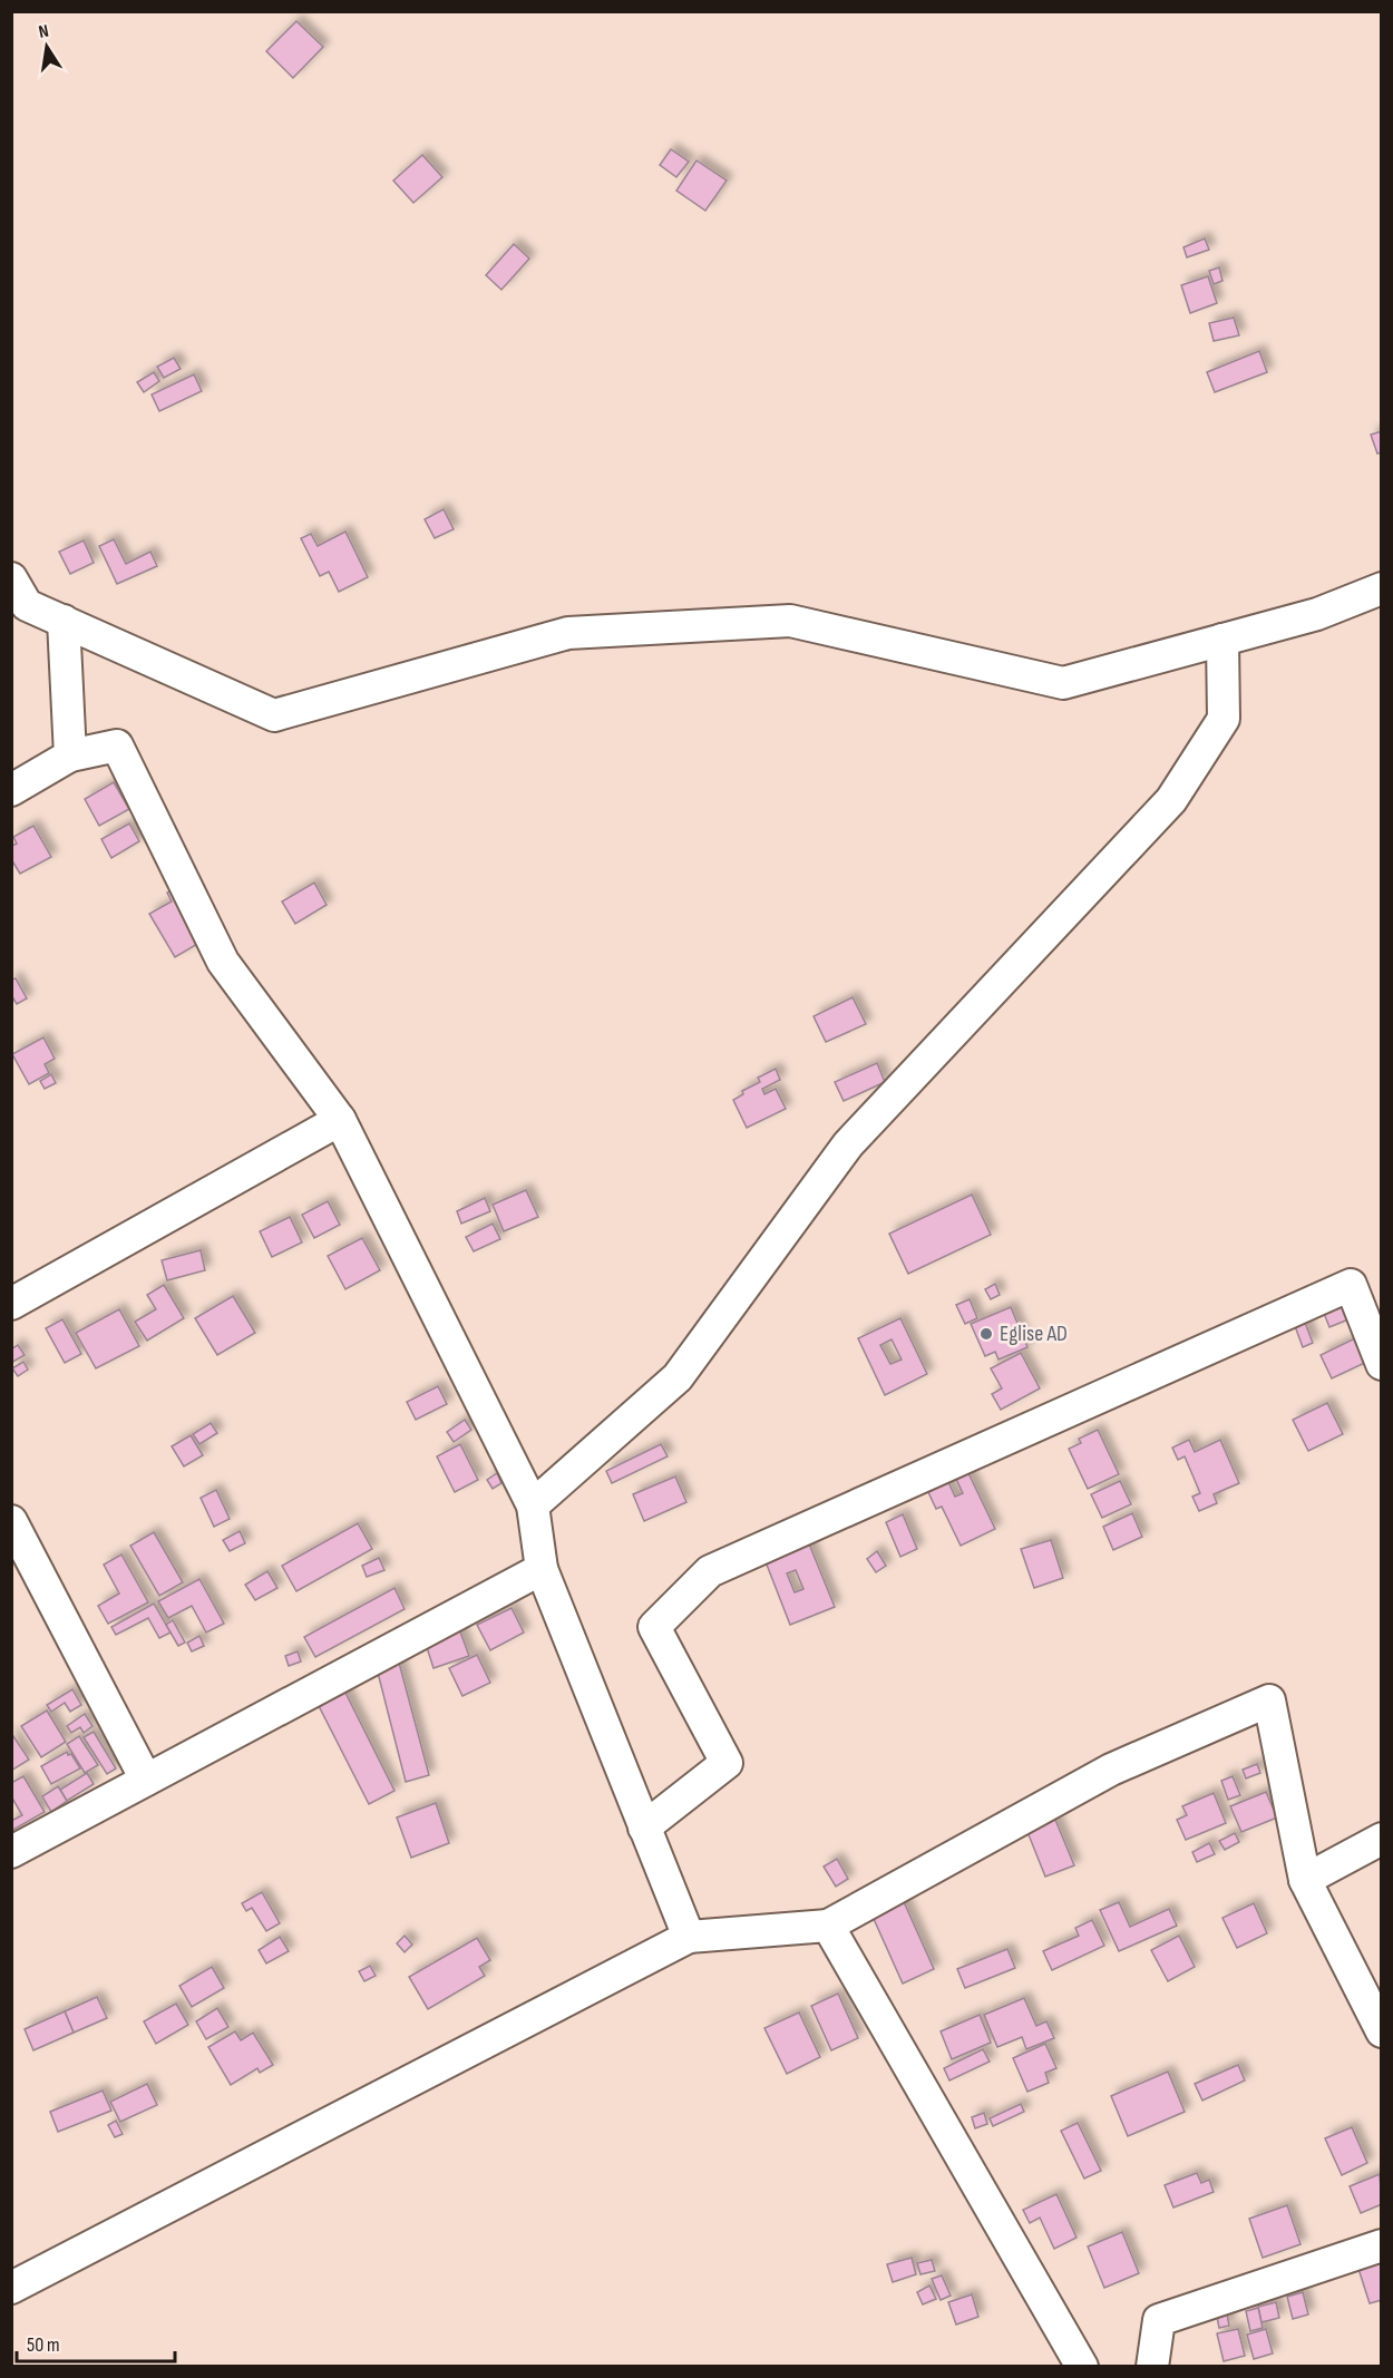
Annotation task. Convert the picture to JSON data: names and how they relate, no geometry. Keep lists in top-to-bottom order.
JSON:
{
  "places": ["Eglise AD"],
  "scale_bar": "50 m",
  "north": "top"
}
